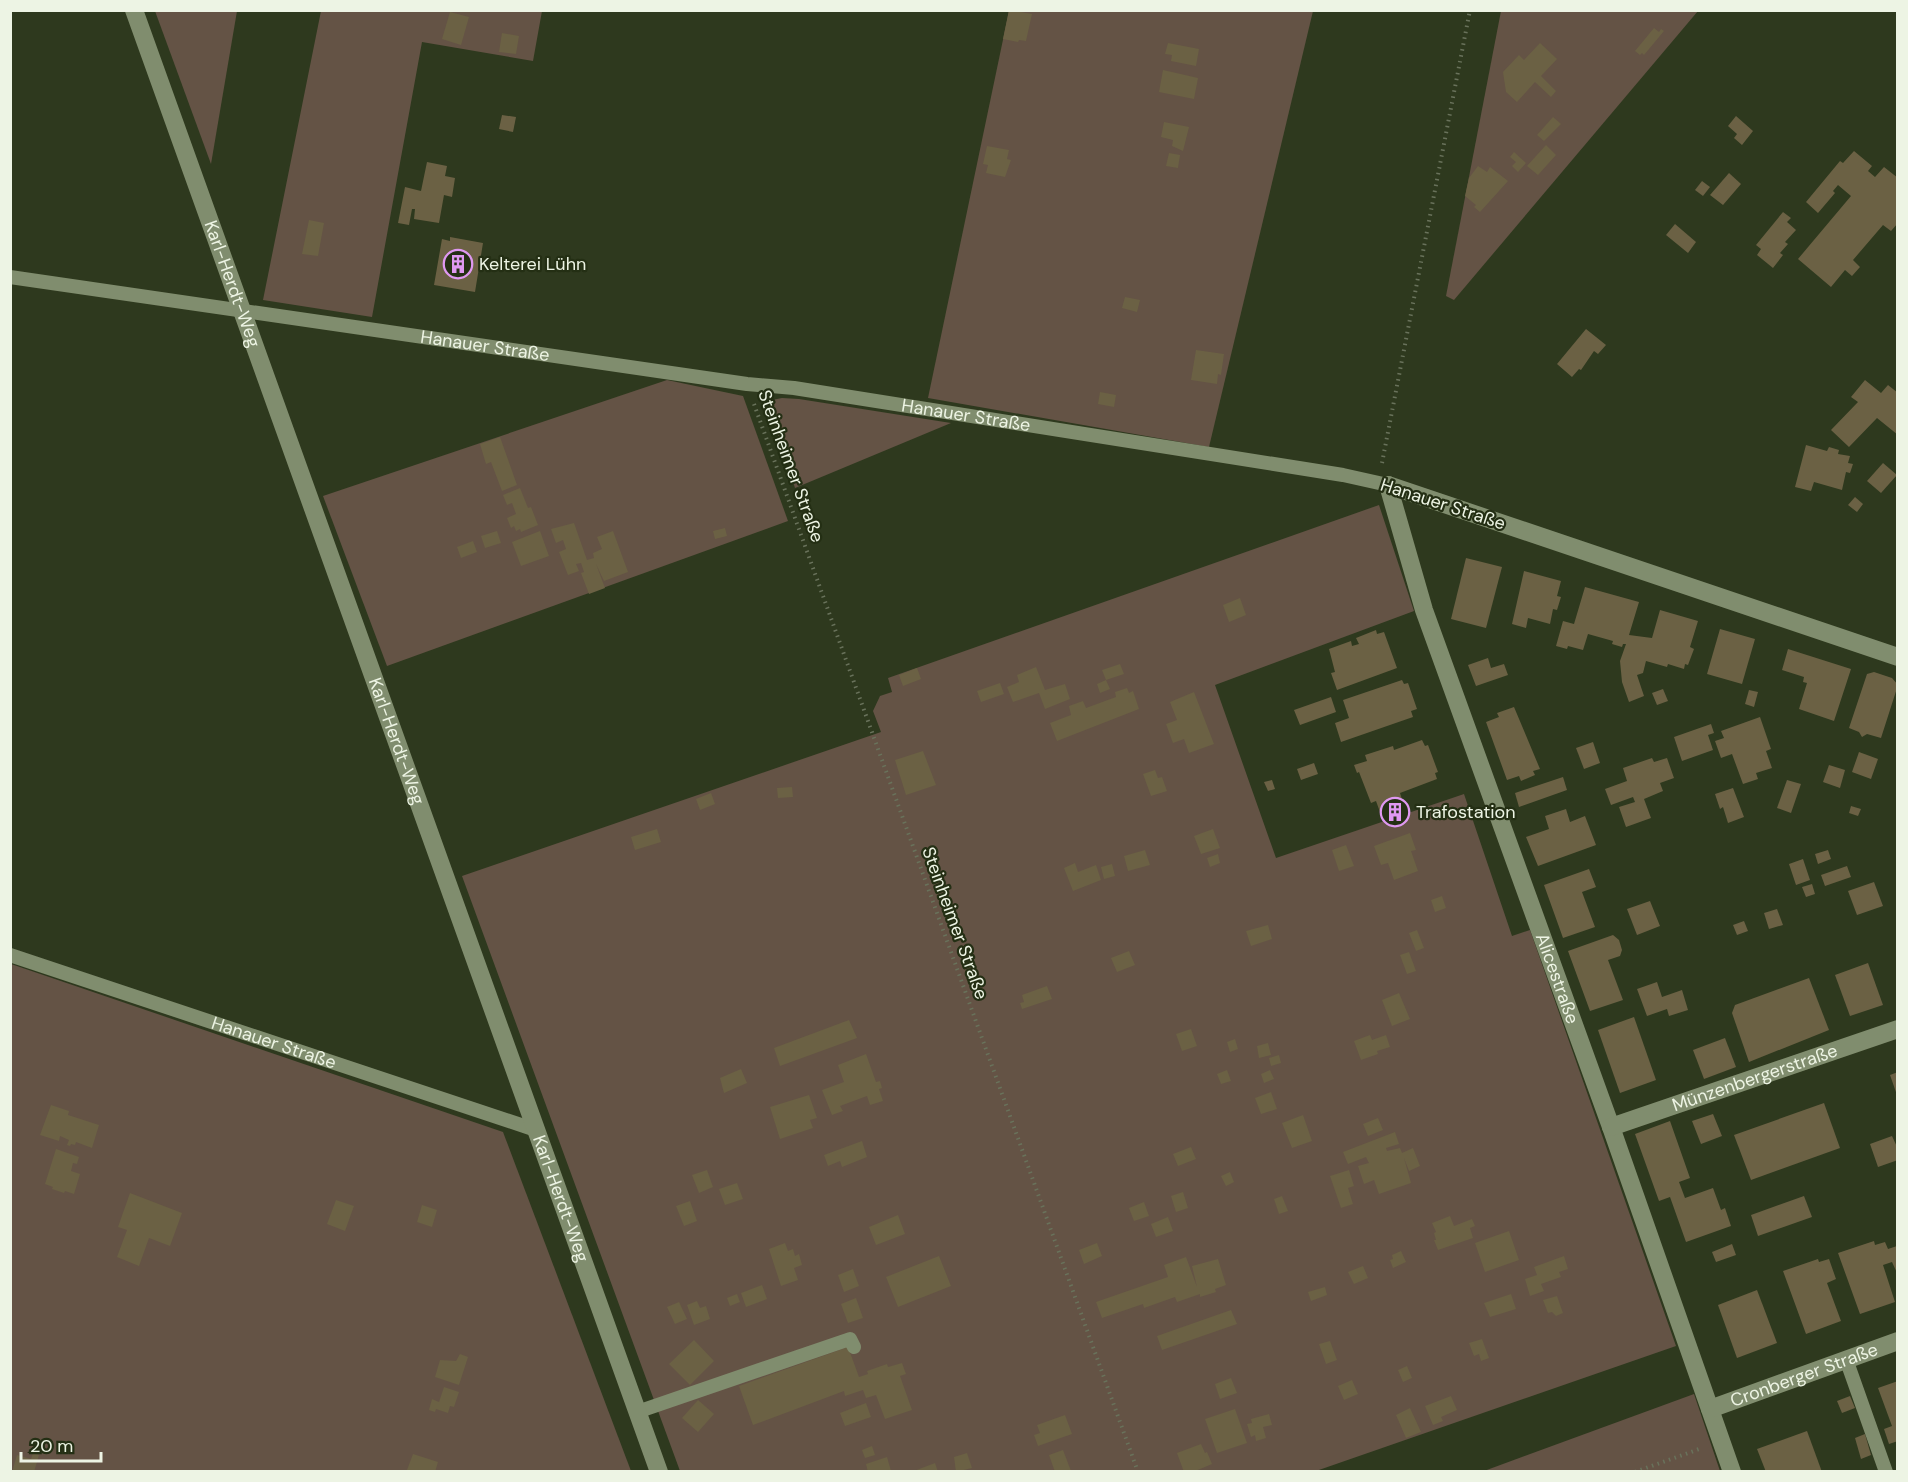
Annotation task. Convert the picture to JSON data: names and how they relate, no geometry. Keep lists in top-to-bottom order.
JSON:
{
  "streets": {
    "street": [
      "Karl-Herdt-Weg",
      "Hanauer Straße",
      "Alicestraße",
      "Münzenbergerstraße",
      "Cronberger Straße"
    ],
    "path": ["Steinheimer Straße"]
  },
  "crossings": [
    ["Karl-Herdt-Weg", "Hanauer Straße"],
    ["Hanauer Straße", "Steinheimer Straße"],
    ["Hanauer Straße", "Alicestraße"],
    ["Alicestraße", "Münzenbergerstraße"],
    ["Alicestraße", "Cronberger Straße"]
  ],
  "places": {
    "building": ["Kelterei Lühn", "Trafostation"]
  },
  "scale_bar": "20 m"
}
